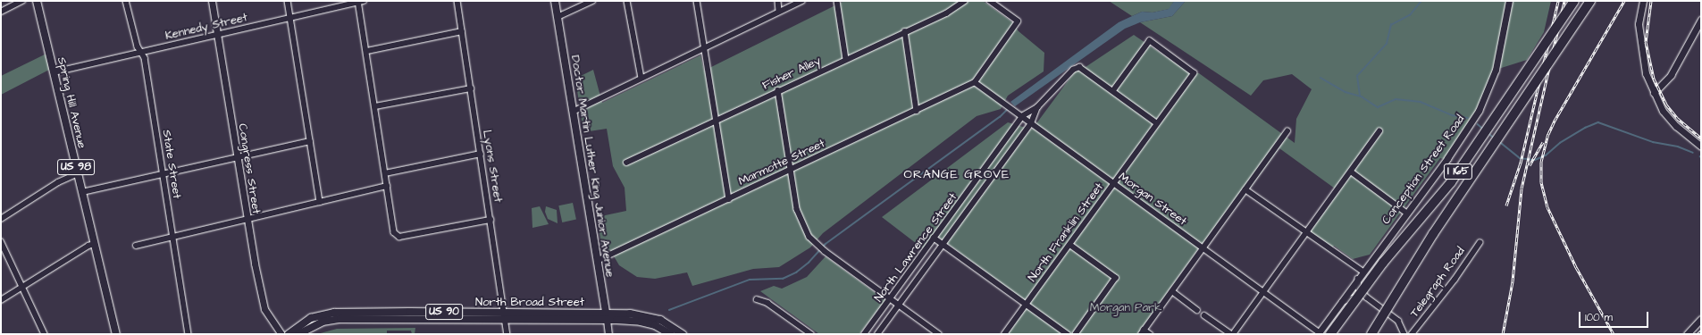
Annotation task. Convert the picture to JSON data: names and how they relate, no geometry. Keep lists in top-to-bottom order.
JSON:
{
  "streets": {
    "highway": ["I 165"],
    "main road": [
      "Spring Hill Avenue",
      "Doctor Martin Luther King Junior Avenue",
      "US 98",
      "North Broad Street",
      "US 90"
    ],
    "street": [
      "Kennedy Street",
      "Fisher Alley",
      "Marmotte Street",
      "State Street",
      "Lyons Street",
      "Congress Street",
      "Conception Street Road",
      "Morgan Street",
      "North Franklin Street",
      "North Lawrence Street",
      "Telegraph Road"
    ]
  },
  "crossings": [
    ["Kennedy Street", "Spring Hill Avenue"],
    ["Kennedy Street", "State Street"],
    ["Kennedy Street", "Congress Street"],
    ["Marmotte Street", "Doctor Martin Luther King Junior Avenue"],
    ["Marmotte Street", "Morgan Street"],
    ["Lyons Street", "North Broad Street"],
    ["Doctor Martin Luther King Junior Avenue", "North Broad Street"],
    ["Doctor Martin Luther King Junior Avenue", "US 90"],
    ["Conception Street Road", "Morgan Street"],
    ["Morgan Street", "North Franklin Street"],
    ["Morgan Street", "North Lawrence Street"],
    ["North Broad Street", "US 90"]
  ],
  "districts": ["ORANGE GROVE"],
  "parks": ["Morgan Park"],
  "scale_bar": "100 m"
}
